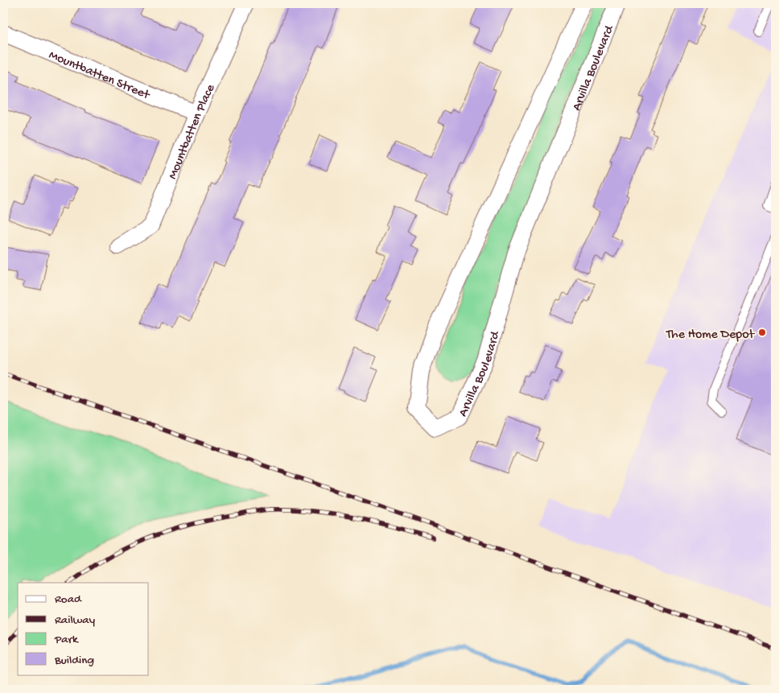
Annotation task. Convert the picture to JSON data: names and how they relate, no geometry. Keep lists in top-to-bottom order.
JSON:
{
  "streets": {
    "street": ["Arvilla Boulevard", "Mountbatten Street", "Mountbatten Place"]
  },
  "crossings": [
    ["Mountbatten Street", "Mountbatten Place"]
  ],
  "places": ["The Home Depot"],
  "legend": [
    "Road",
    "Railway",
    "Park",
    "Building"
  ]
}
